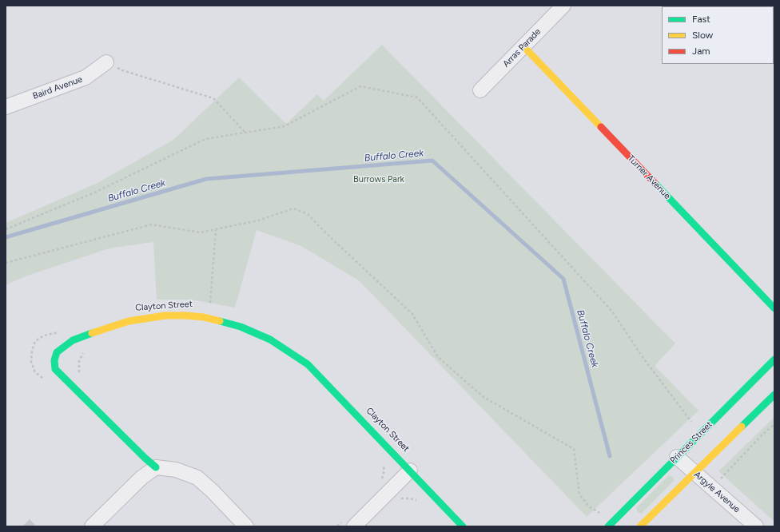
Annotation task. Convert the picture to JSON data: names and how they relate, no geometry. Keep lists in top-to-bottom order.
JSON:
{
  "streets": {
    "street": [
      "Arras Parade",
      "Baird Avenue",
      "Turner Avenue",
      "Clayton Street",
      "Princes Street",
      "Argyle Avenue"
    ]
  },
  "crossings": [
    ["Arras Parade", "Turner Avenue"],
    ["Princes Street", "Argyle Avenue"]
  ],
  "water": ["Buffalo Creek"],
  "parks": ["Burrows Park"],
  "legend": ["Fast", "Slow", "Jam"]
}
